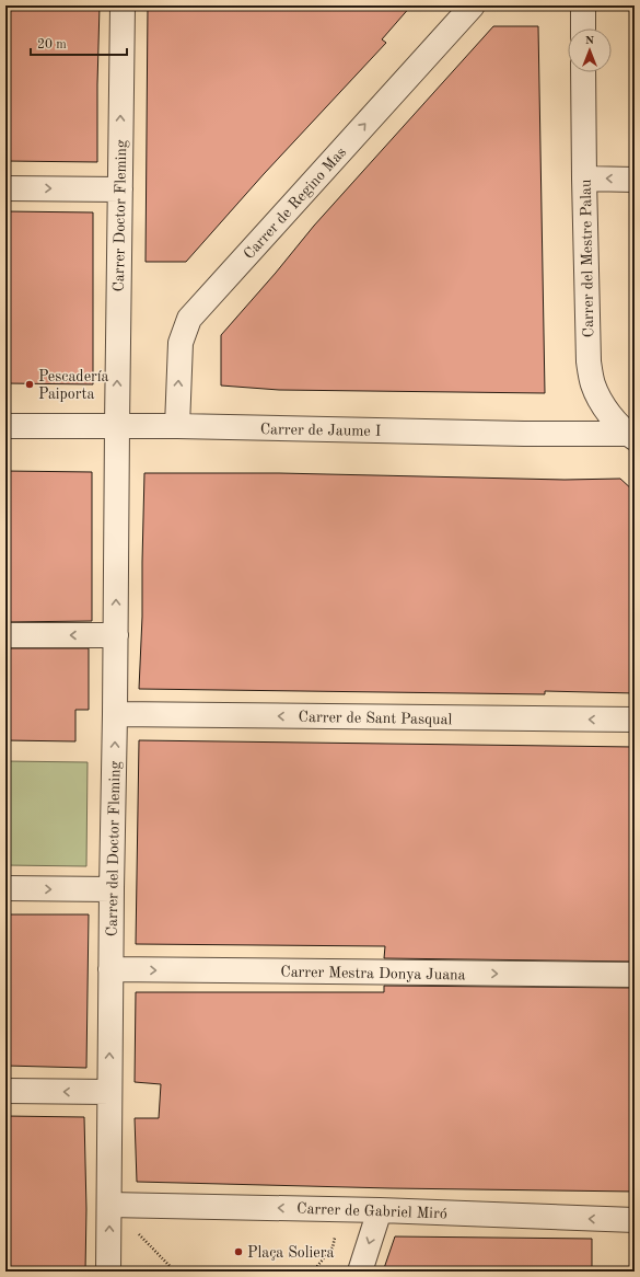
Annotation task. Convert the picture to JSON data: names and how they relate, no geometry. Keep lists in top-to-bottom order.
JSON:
{
  "streets": {
    "street": [
      "Carrer de Regino Mas",
      "Carrer Doctor Fleming",
      "Carrer del Mestre Palau",
      "Carrer de Jaume I",
      "Carrer de Sant Pasqual",
      "Carrer del Doctor Fleming",
      "Carrer Mestra Donya Juana",
      "Carrer de Gabriel Miró"
    ]
  },
  "crossings": [
    ["Carrer de Regino Mas", "Carrer de Jaume I"],
    ["Carrer Doctor Fleming", "Carrer de Jaume I"],
    ["Carrer Doctor Fleming", "Carrer del Doctor Fleming"],
    ["Carrer del Mestre Palau", "Carrer de Jaume I"],
    ["Carrer de Jaume I", "Carrer del Doctor Fleming"],
    ["Carrer de Sant Pasqual", "Carrer del Doctor Fleming"],
    ["Carrer del Doctor Fleming", "Carrer Mestra Donya Juana"],
    ["Carrer del Doctor Fleming", "Carrer de Gabriel Miró"]
  ],
  "one_way": [
    "Carrer de Regino Mas",
    "Carrer Doctor Fleming",
    "Carrer de Sant Pasqual",
    "Carrer del Doctor Fleming",
    "Carrer Mestra Donya Juana",
    "Carrer de Gabriel Miró"
  ],
  "places": ["Pescadería Paiporta", "Plaça Soliera"],
  "scale_bar": "20 m",
  "north": "top"
}
